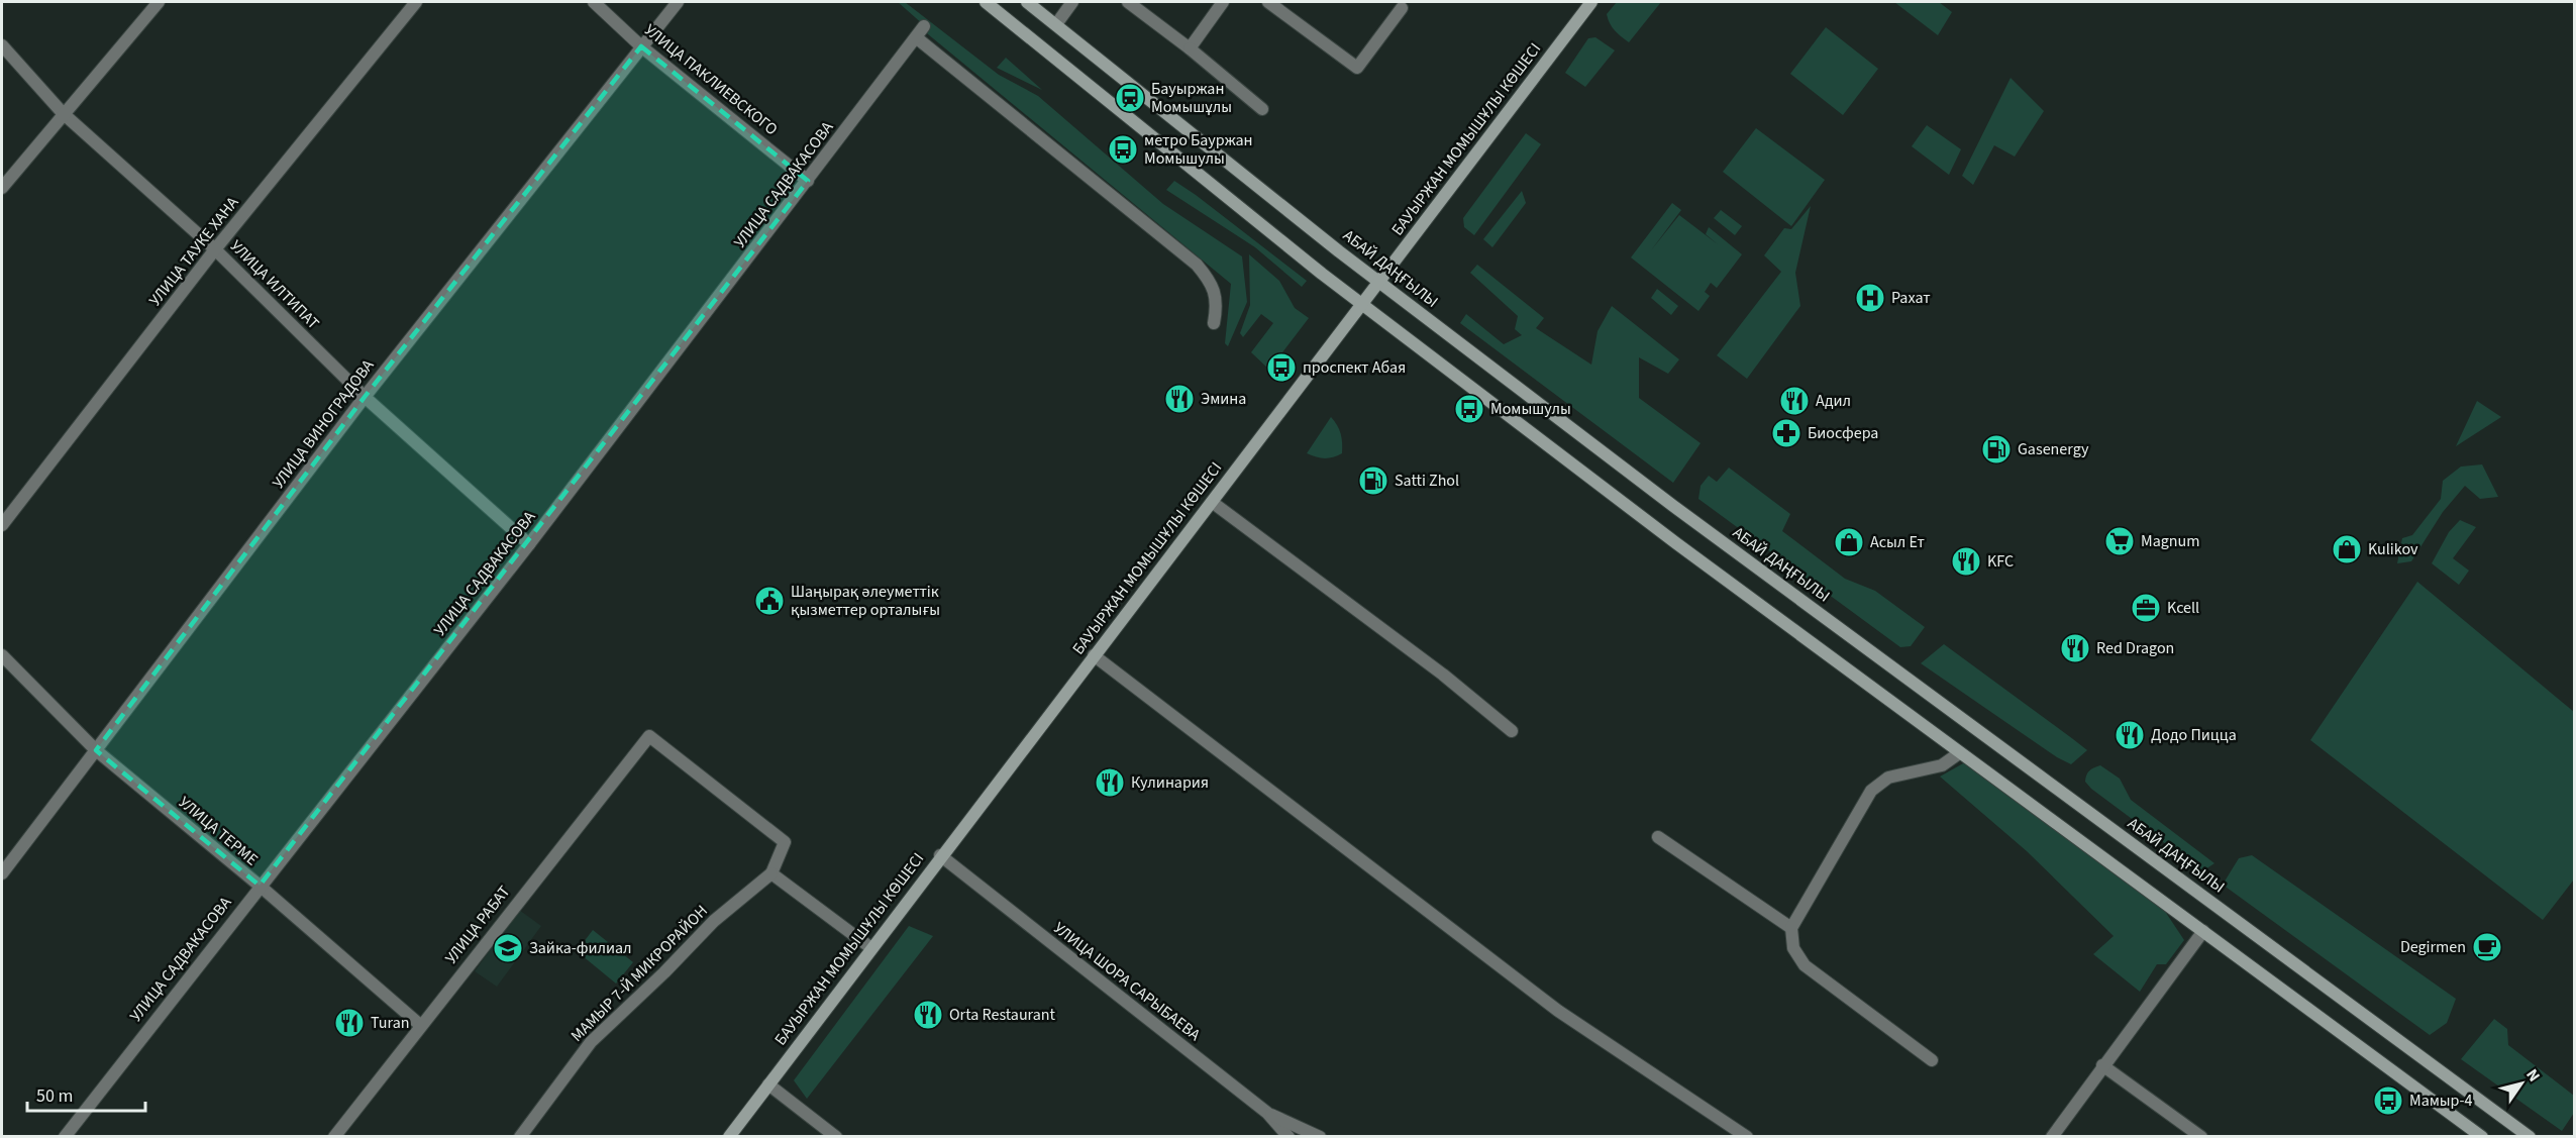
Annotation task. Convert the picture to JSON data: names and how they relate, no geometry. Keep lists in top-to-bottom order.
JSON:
{
  "streets": {
    "main road": ["БАУЫРЖАН МОМЫШҰЛЫ КӨШЕСІ", "АБАЙ ДАҢҒЫЛЫ"],
    "street": [
      "УЛИЦА ПАКЛИЕВСКОГО",
      "УЛИЦА САДВАКАСОВА",
      "УЛИЦА ТАУКЕ ХАНА",
      "УЛИЦА ИЛТИПАТ",
      "УЛИЦА ВИНОГРАДОВА",
      "УЛИЦА ТЕРМЕ",
      "УЛИЦА РАБАТ",
      "МАМЫР 7-Й МИКРОРАЙОН",
      "УЛИЦА ШОРА САРЫБАЕВА"
    ]
  },
  "crossings": [
    ["УЛИЦА ПАКЛИЕВСКОГО", "УЛИЦА САДВАКАСОВА"],
    ["УЛИЦА ПАКЛИЕВСКОГО", "УЛИЦА ВИНОГРАДОВА"],
    ["БАУЫРЖАН МОМЫШҰЛЫ КӨШЕСІ", "АБАЙ ДАҢҒЫЛЫ"],
    ["БАУЫРЖАН МОМЫШҰЛЫ КӨШЕСІ", "УЛИЦА ШОРА САРЫБАЕВА"],
    ["УЛИЦА САДВАКАСОВА", "УЛИЦА ИЛТИПАТ"],
    ["УЛИЦА САДВАКАСОВА", "УЛИЦА ТЕРМЕ"],
    ["УЛИЦА ТАУКЕ ХАНА", "УЛИЦА ИЛТИПАТ"],
    ["УЛИЦА ИЛТИПАТ", "УЛИЦА ВИНОГРАДОВА"],
    ["УЛИЦА ВИНОГРАДОВА", "УЛИЦА ТЕРМЕ"],
    ["УЛИЦА ТЕРМЕ", "УЛИЦА РАБАТ"],
    ["УЛИЦА РАБАТ", "МАМЫР 7-Й МИКРОРАЙОН"]
  ],
  "places": {
    "station": ["Бауыржан Момышұлы"],
    "bus stop": [
      "метро Бауржан Момышулы",
      "проспект Абая",
      "Момышулы",
      "Мамыр-4"
    ],
    "hospital": ["Рахат"],
    "restaurant": [
      "Эмина",
      "Адил",
      "KFC",
      "Red Dragon",
      "Додо Пицца",
      "Кулинария",
      "Orta Restaurant",
      "Turan"
    ],
    "pharmacy": ["Биосфера"],
    "fuel station": ["Gasenergy", "Satti Zhol"],
    "supermarket": ["Magnum"],
    "shop": ["Асыл Ет", "Kulikov"],
    "public building": ["Шаңырақ әлеуметтік қызметтер орталығы"],
    "office": ["Kcell"],
    "cafe": ["Degirmen"],
    "school or university": ["Зайка-филиал"]
  },
  "scale_bar": "50 m",
  "north": "top right"
}
